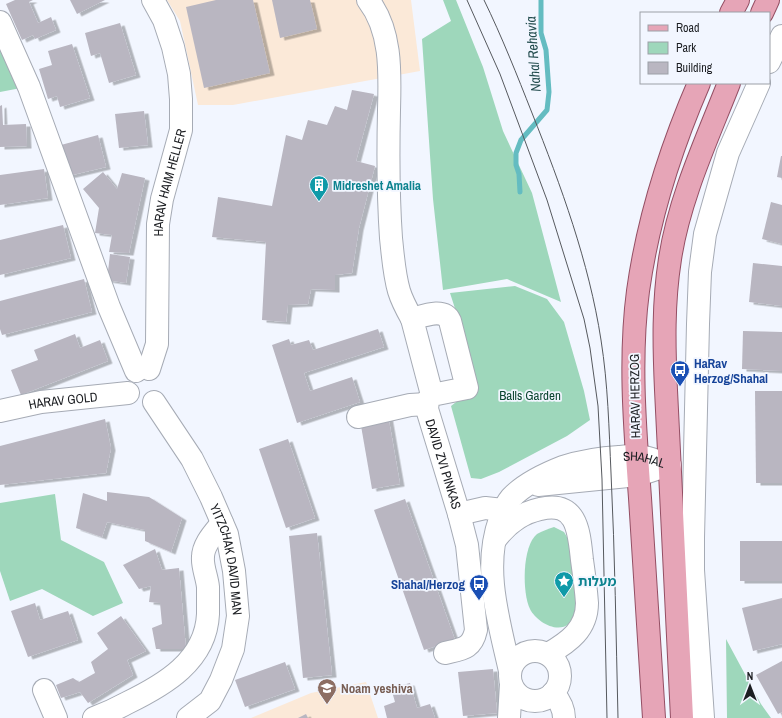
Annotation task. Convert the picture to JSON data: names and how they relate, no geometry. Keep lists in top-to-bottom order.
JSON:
{
  "streets": {
    "main road": ["HARAV HERZOG"],
    "street": [
      "HARAV HAIM HELLER",
      "HARAV GOLD",
      "SHAHAL",
      "DAVID ZVI PINKAS",
      "YITZCHAK DAVID MAN"
    ]
  },
  "crossings": [
    ["HARAV HAIM HELLER", "HARAV GOLD"],
    ["HARAV HAIM HELLER", "YITZCHAK DAVID MAN"],
    ["HARAV HERZOG", "SHAHAL"],
    ["SHAHAL", "DAVID ZVI PINKAS"]
  ],
  "water": ["Nahal Rehavia"],
  "parks": ["Balls Garden"],
  "places": {
    "building": ["Midreshet Amalia"],
    "bus stop": ["HaRav Herzog/Shahal", "Shahal/Herzog"],
    "place": ["מעלות"],
    "school or university": ["Noam yeshiva"]
  },
  "legend": ["Road", "Park", "Building"],
  "north": "top"
}
